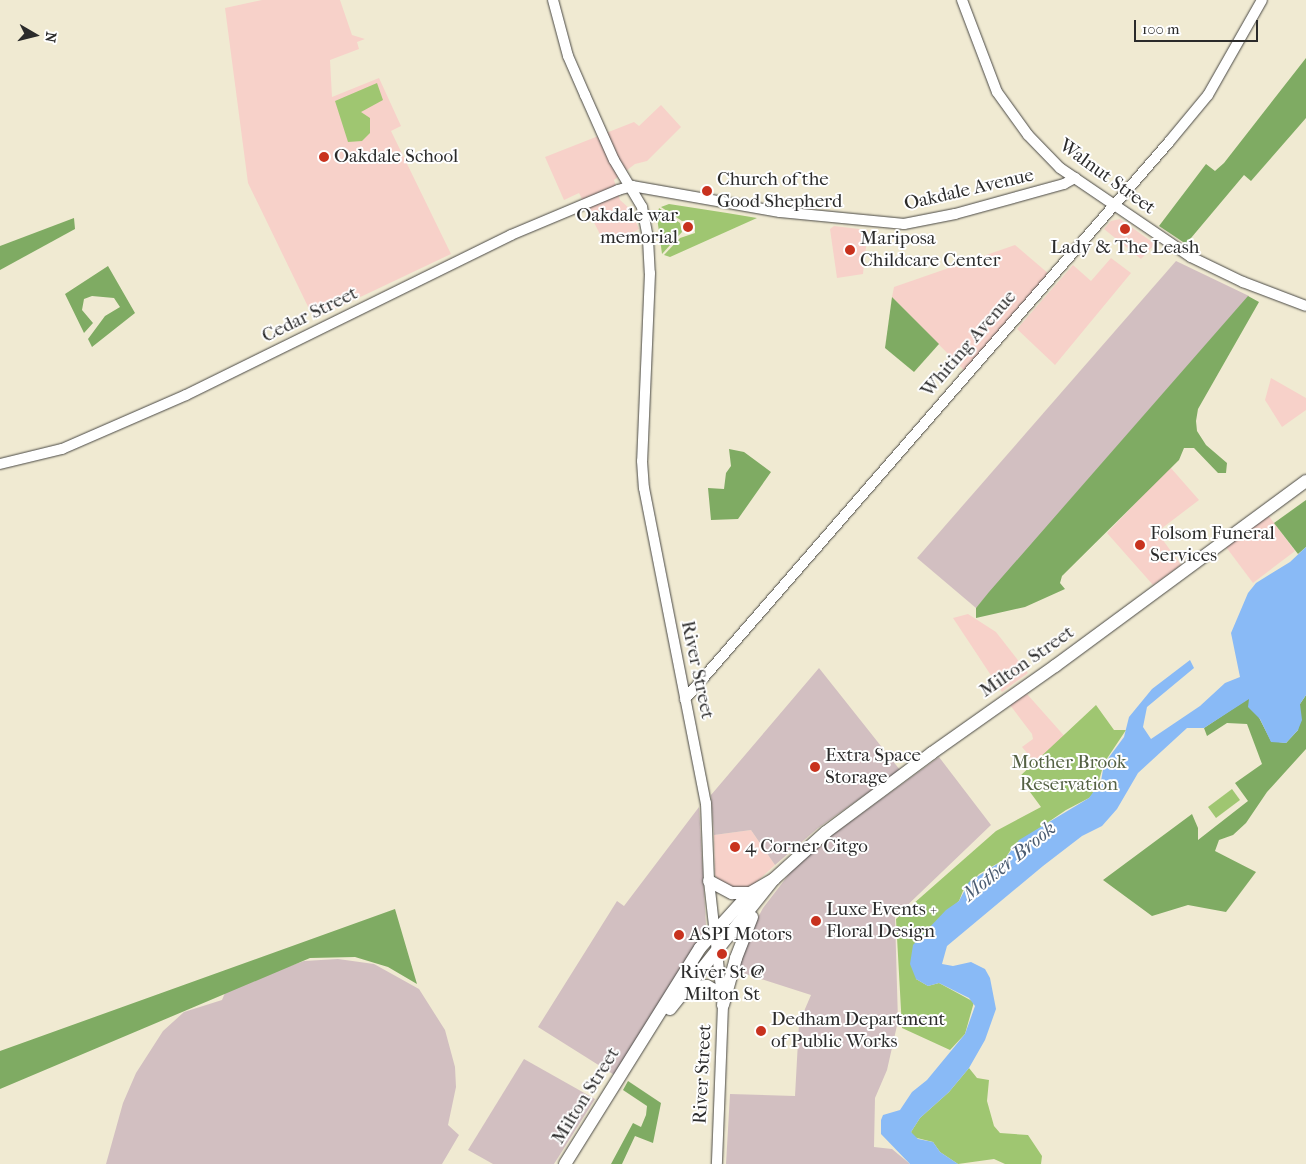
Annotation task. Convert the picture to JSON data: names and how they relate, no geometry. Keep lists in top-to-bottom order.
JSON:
{
  "streets": {
    "main road": ["Milton Street"],
    "street": [
      "Walnut Street",
      "Oakdale Avenue",
      "Cedar Street",
      "Whiting Avenue",
      "River Street"
    ]
  },
  "crossings": [
    ["Walnut Street", "Oakdale Avenue"],
    ["Walnut Street", "Whiting Avenue"],
    ["Oakdale Avenue", "Cedar Street"],
    ["Oakdale Avenue", "River Street"],
    ["Cedar Street", "River Street"],
    ["Whiting Avenue", "River Street"],
    ["Milton Street", "River Street"]
  ],
  "water": ["Mother Brook"],
  "parks": ["Mother Brook Reservation"],
  "places": [
    "Oakdale School",
    "Church of the Good Shepherd",
    "Oakdale war memorial",
    "Lady & The Leash",
    "Mariposa Childcare Center",
    "Folsom Funeral Services",
    "Extra Space Storage",
    "4 Corner Citgo",
    "Luxe Events + Floral Design",
    "ASPI Motors",
    "River St @ Milton St",
    "Dedham Department of Public Works"
  ],
  "scale_bar": "100 m",
  "north": "right"
}
